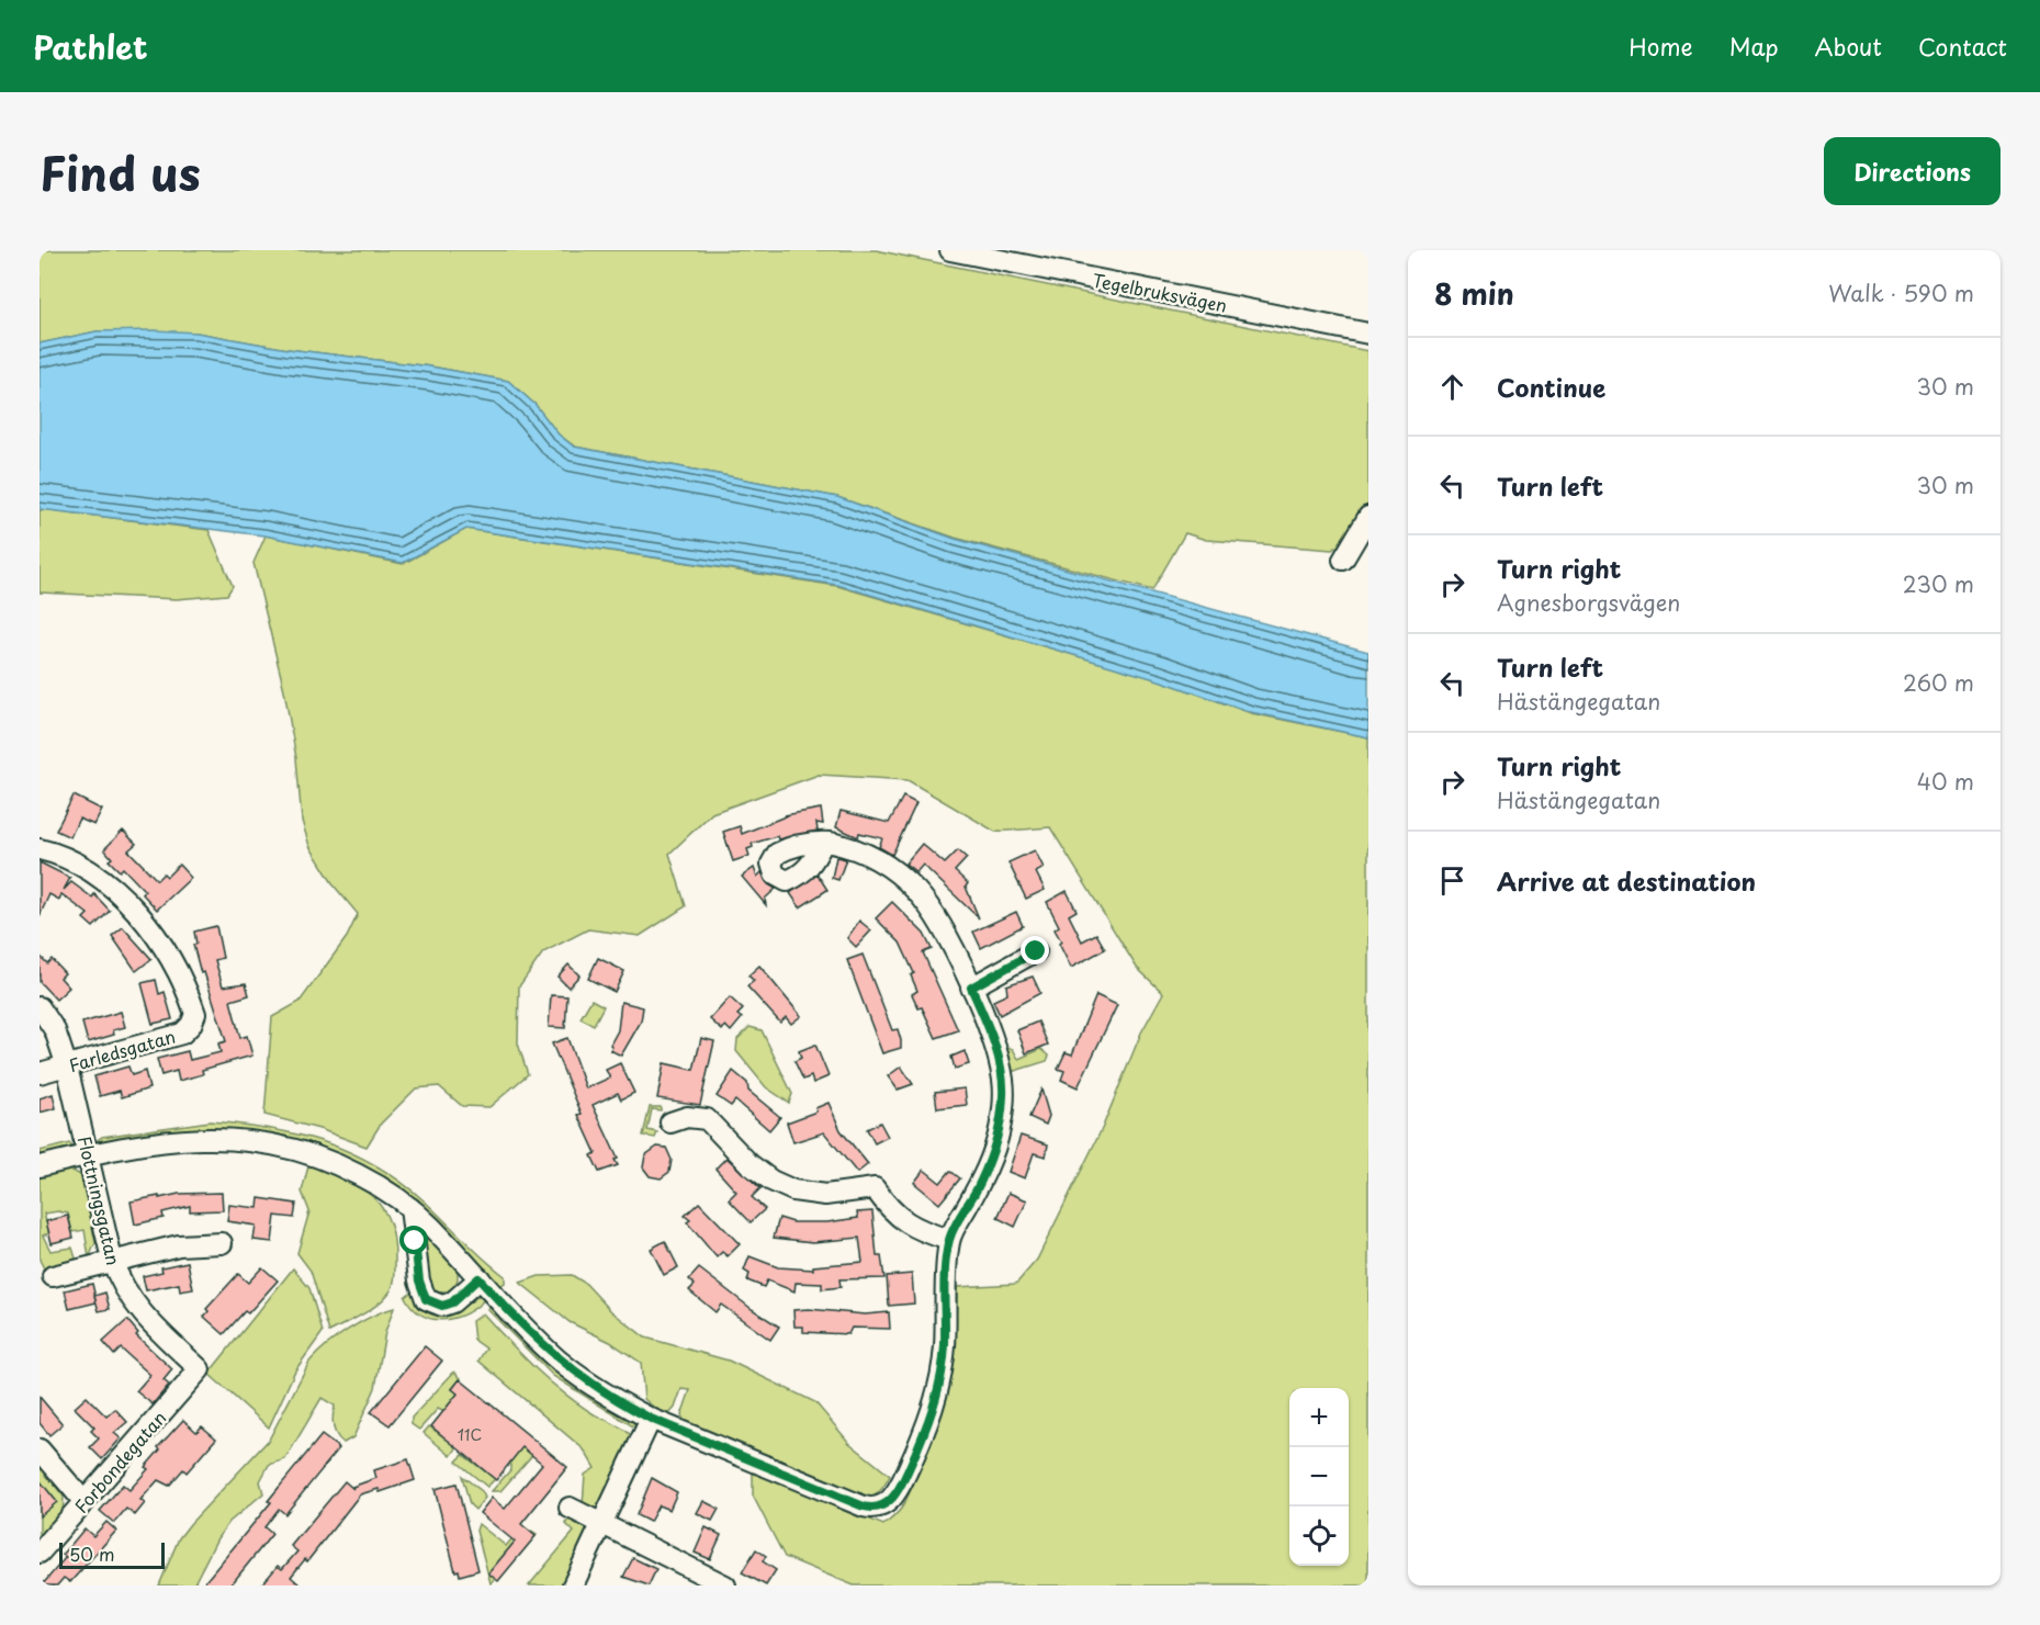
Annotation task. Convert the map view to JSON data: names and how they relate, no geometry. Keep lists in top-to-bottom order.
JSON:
{
  "streets": {
    "street": [
      "Tegelbruksvägen",
      "Farledsgatan",
      "Flottningsgatan",
      "Forbondegatan"
    ]
  },
  "crossings": [
    ["Farledsgatan", "Flottningsgatan"],
    ["Flottningsgatan", "Forbondegatan"]
  ],
  "house_numbers": ["11C"],
  "scale_bar": "50 m",
  "page": {
    "header": "Pathlet",
    "nav": [
      "Home",
      "Map",
      "About",
      "Contact"
    ],
    "title": "Find us",
    "buttons": "Directions",
    "heading": ["8 min", "Walk · 590 m"],
    "list": [
      ["Continue", "30 m"],
      ["Turn left", "30 m"],
      ["Turn right", "Agnesborgsvägen", "230 m"],
      ["Turn left", "Hästängegatan", "260 m"],
      ["Turn right", "Hästängegatan", "40 m"],
      "Arrive at destination"
    ],
    "map_buttons": ["+", "−"],
    "scale": "50 m"
  }
}
